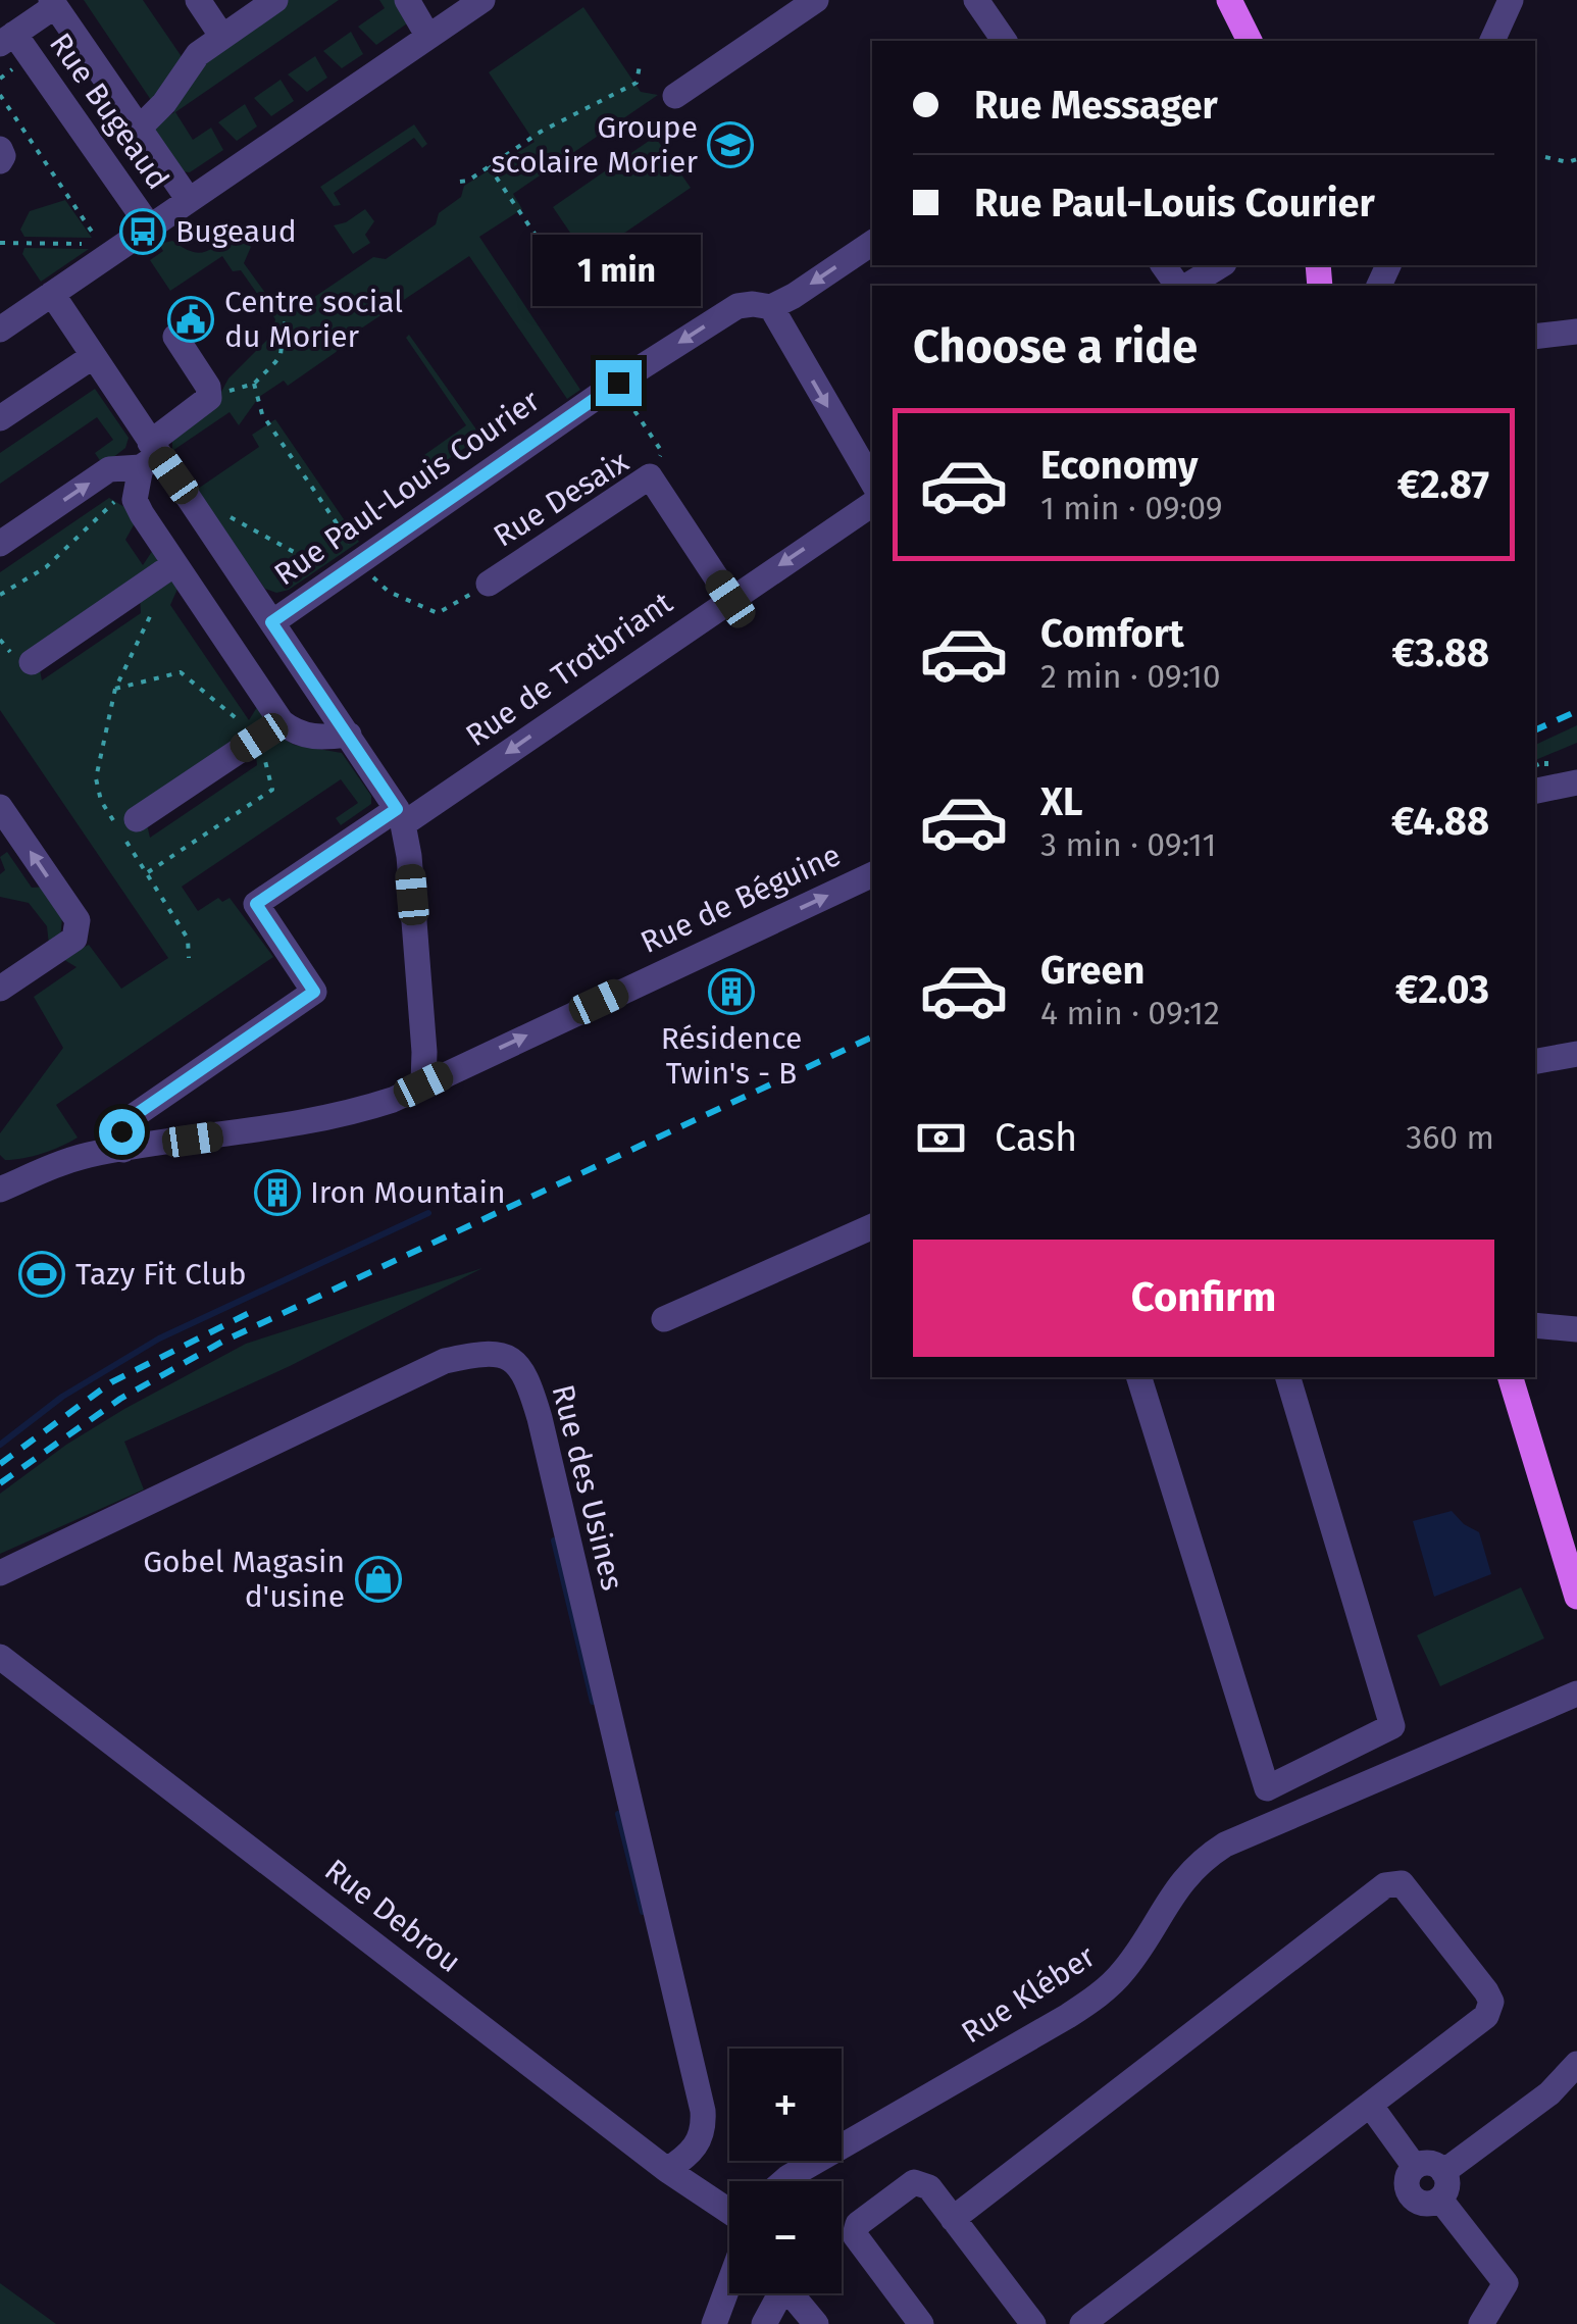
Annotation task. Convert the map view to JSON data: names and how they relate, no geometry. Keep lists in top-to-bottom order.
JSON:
{
  "streets": {
    "street": [
      "Rue Bugeaud",
      "Rue Paul-Louis Courier",
      "Rue Desaix",
      "Rue de Trotbriant",
      "Rue de Béguine",
      "Rue des Usines",
      "Rue Debrou",
      "Rue Kléber"
    ]
  },
  "crossings": [
    ["Rue Desaix", "Rue de Trotbriant"],
    ["Rue de Trotbriant", "Rue de Béguine"],
    ["Rue des Usines", "Rue Debrou"]
  ],
  "one_way": ["Rue de Trotbriant", "Rue de Béguine"],
  "places": {
    "school or university": ["Groupe scolaire Morier"],
    "bus stop": ["Bugeaud"],
    "public building": ["Centre social du Morier"],
    "building": ["Résidence Twin's - B", "Iron Mountain"],
    "sports": ["Tazy Fit Club"],
    "shop": ["Gobel Magasin d'usine"]
  },
  "page": {
    "banner": ["Rue Messager", "Rue Paul-Louis Courier"],
    "bubble": "1 min",
    "heading": "Choose a ride",
    "list": [
      {
        "name": "Economy",
        "note": "1 min · 09:09",
        "value": "€2.87"
      },
      {
        "name": "Comfort",
        "note": "2 min · 09:10",
        "value": "€3.88"
      },
      {
        "name": "XL",
        "note": "3 min · 09:11",
        "value": "€4.88"
      },
      {
        "name": "Green",
        "note": "4 min · 09:12",
        "value": "€2.03"
      }
    ],
    "pay": ["Cash", "360 m"],
    "buttons": "Confirm",
    "map_buttons": ["+", "−"]
  }
}
